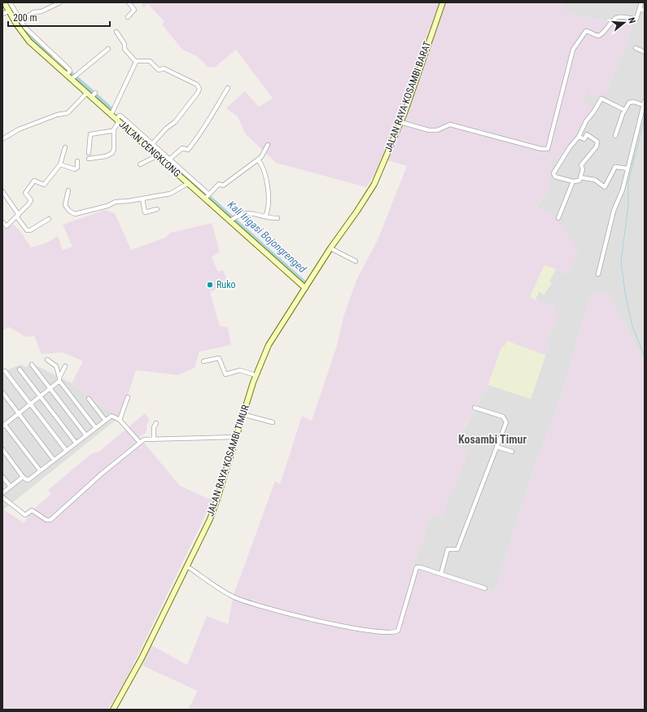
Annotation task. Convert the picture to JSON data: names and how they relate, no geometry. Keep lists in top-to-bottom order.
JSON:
{
  "streets": {
    "main road": ["JALAN RAYA KOSAMBI BARAT", "JALAN CENGKLONG", "JALAN RAYA KOSAMBI TIMUR"]
  },
  "crossings": [
    ["JALAN RAYA KOSAMBI BARAT", "JALAN CENGKLONG"],
    ["JALAN RAYA KOSAMBI BARAT", "JALAN RAYA KOSAMBI TIMUR"],
    ["JALAN CENGKLONG", "JALAN RAYA KOSAMBI TIMUR"]
  ],
  "districts": ["Kosambi Timur"],
  "water": ["Kali Irigasi Bojongrenged"],
  "places": ["Ruko"],
  "scale_bar": "200 m",
  "north": "right"
}
